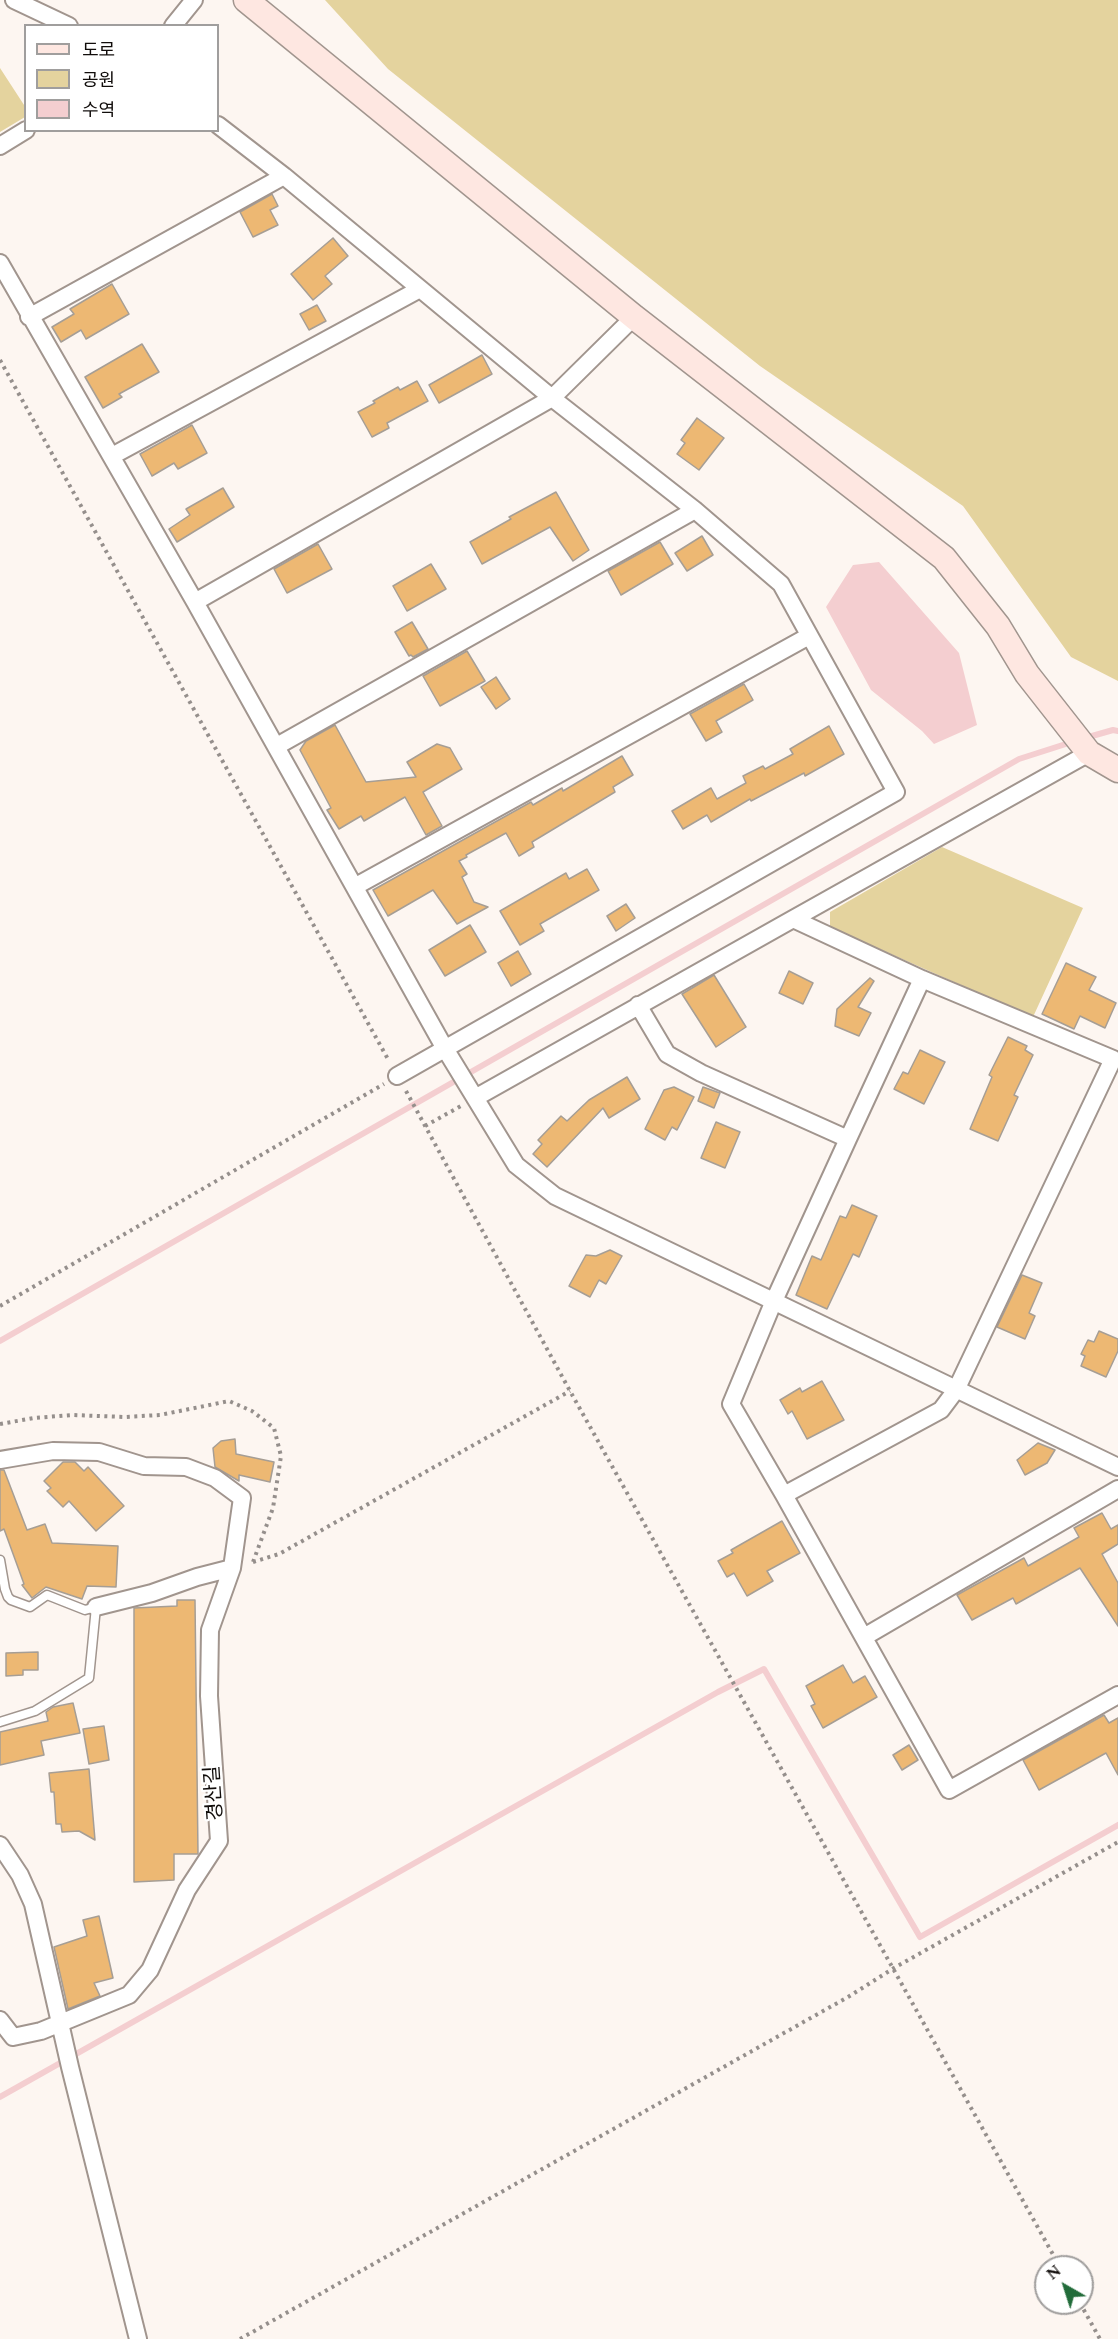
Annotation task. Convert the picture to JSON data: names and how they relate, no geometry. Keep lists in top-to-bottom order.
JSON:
{
  "streets": {
    "street": ["경산길"]
  },
  "legend": ["도로", "공원", "수역"],
  "north": "top left"
}
